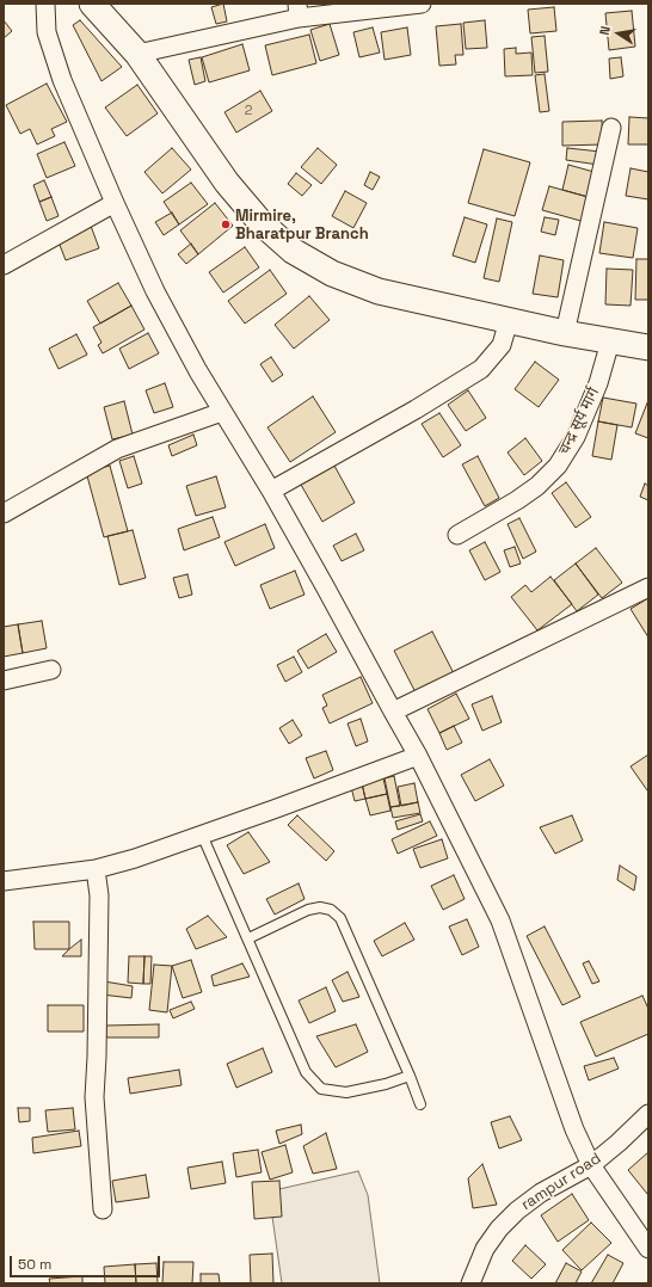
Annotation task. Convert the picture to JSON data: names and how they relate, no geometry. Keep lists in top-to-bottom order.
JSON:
{
  "streets": {
    "street": ["चन्द्र सूर्य मार्ग", "rampur road"]
  },
  "places": ["Mirmire, Bharatpur Branch"],
  "house_numbers": ["2"],
  "scale_bar": "50 m",
  "north": "left"
}
